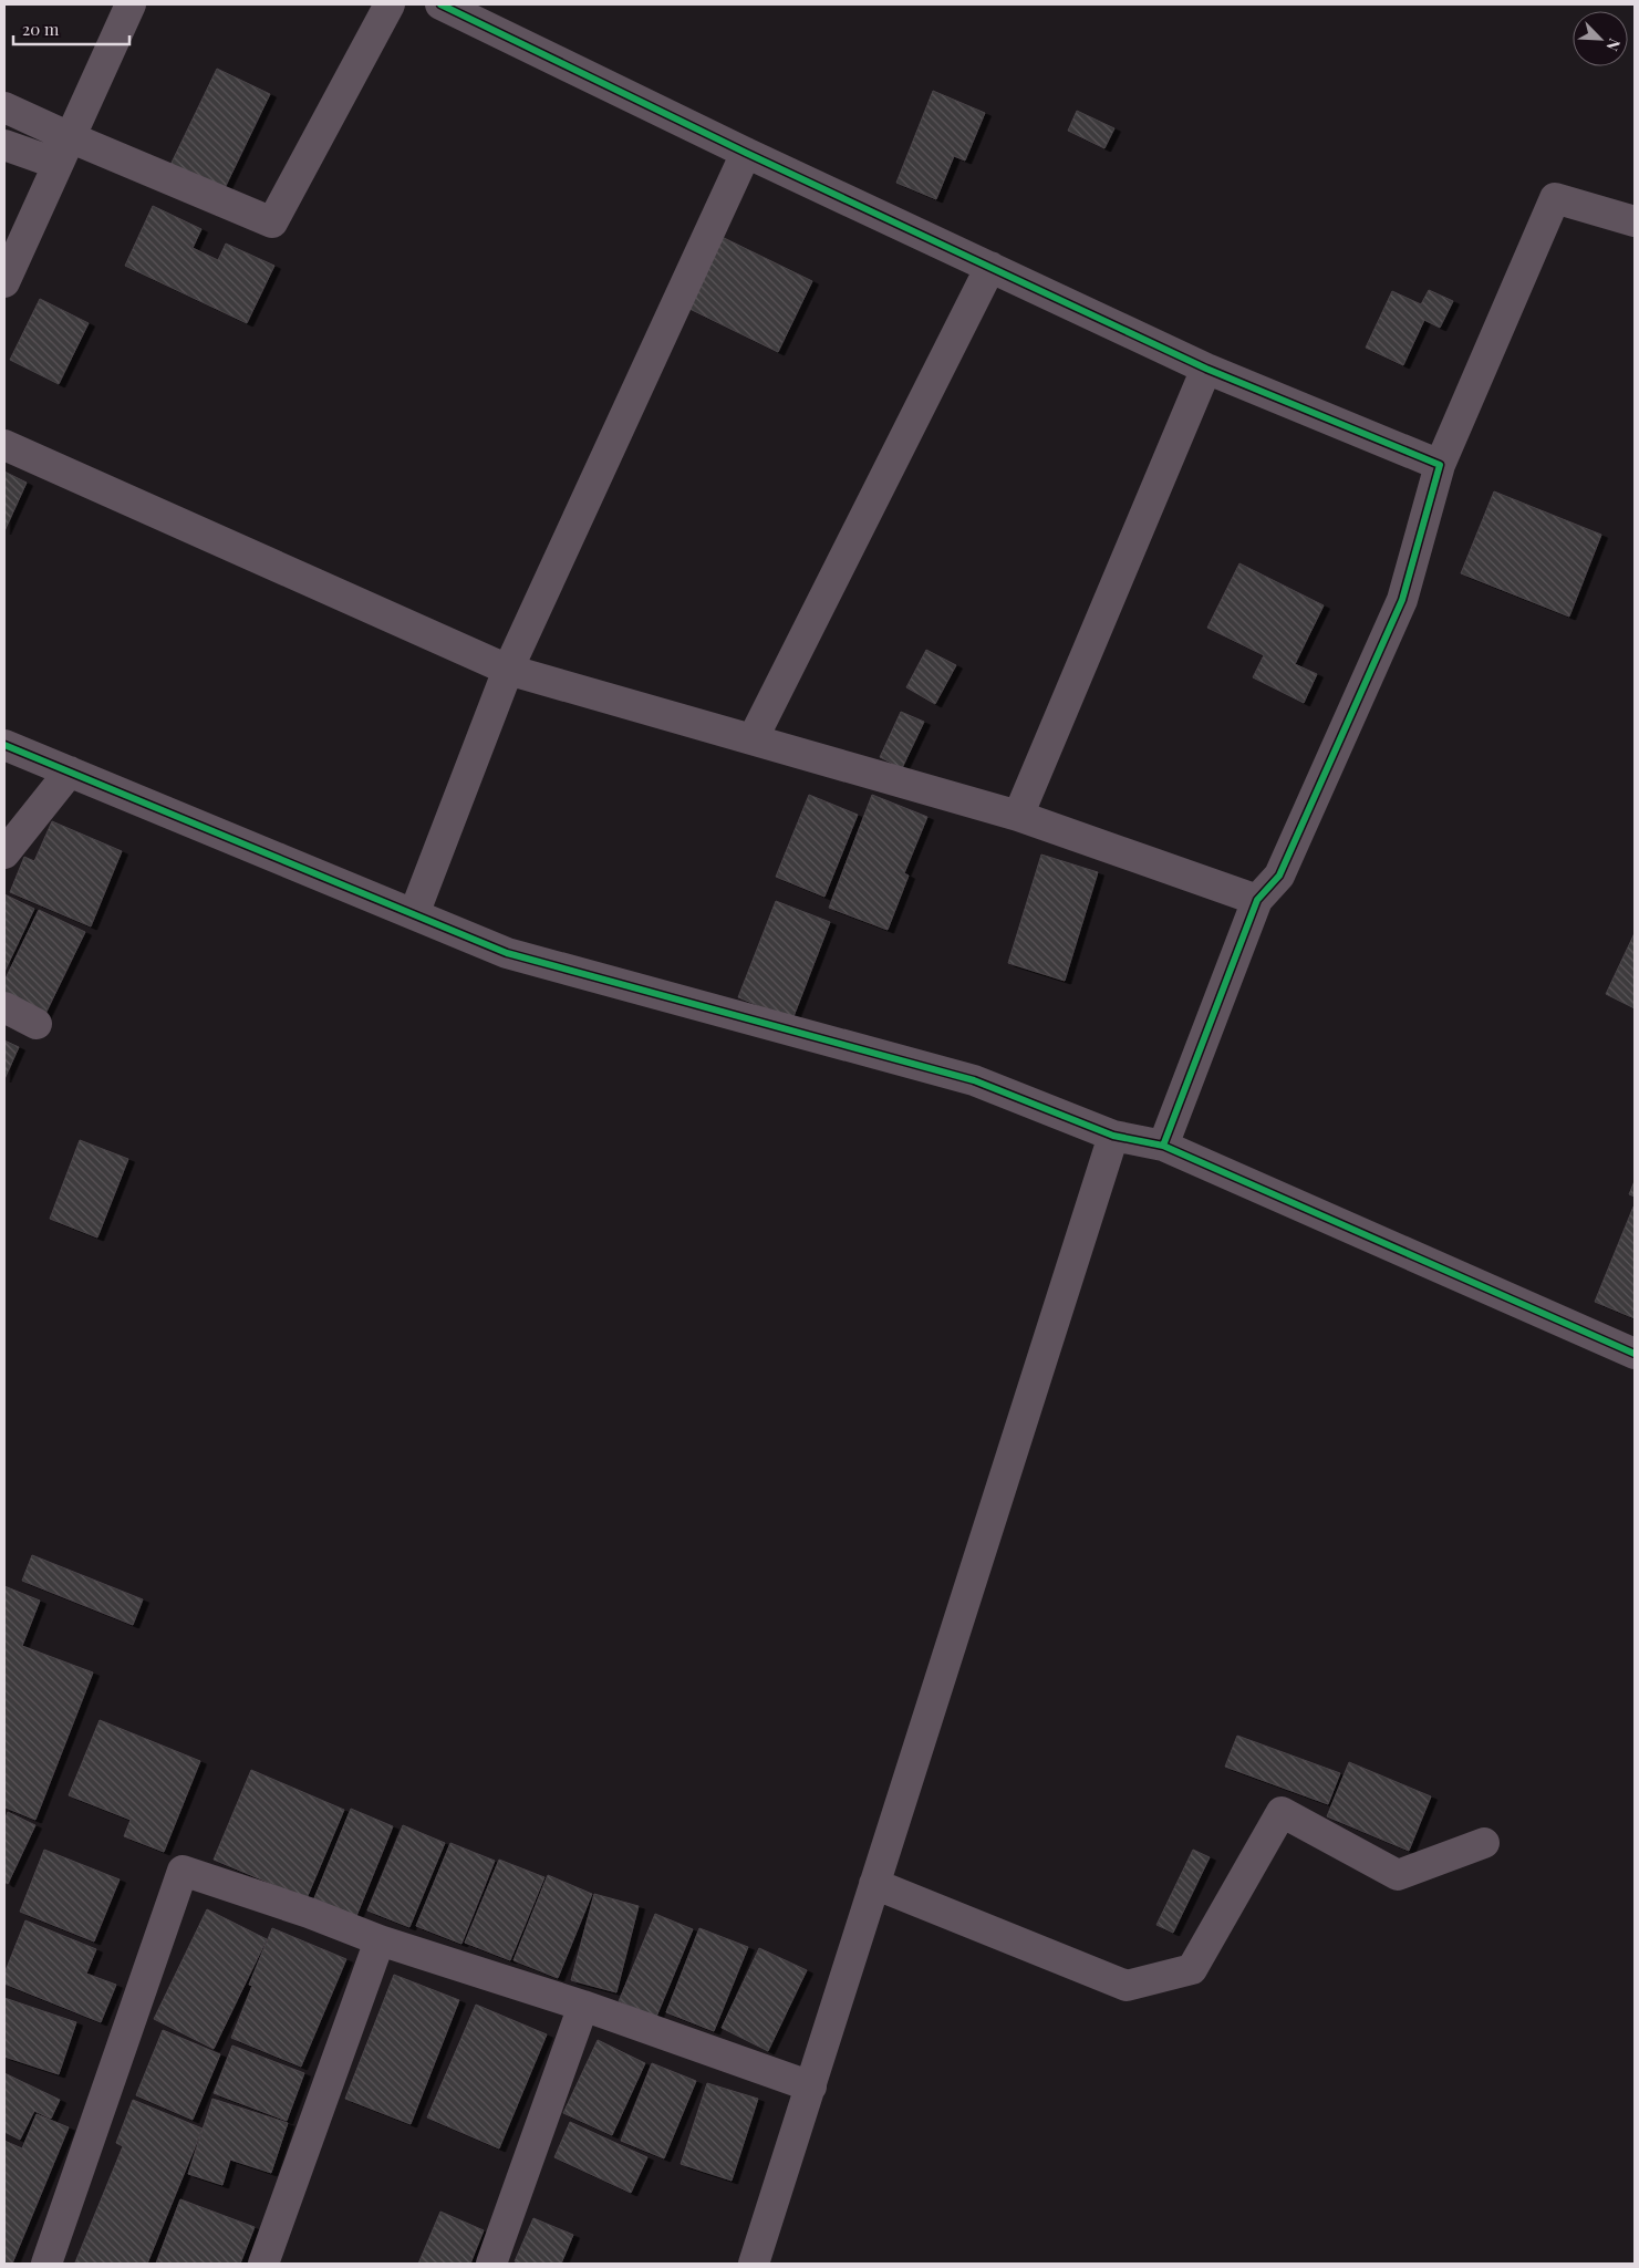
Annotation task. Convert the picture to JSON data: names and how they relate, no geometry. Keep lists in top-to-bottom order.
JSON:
{
  "scale_bar": "20 m",
  "north": "bottom right"
}
